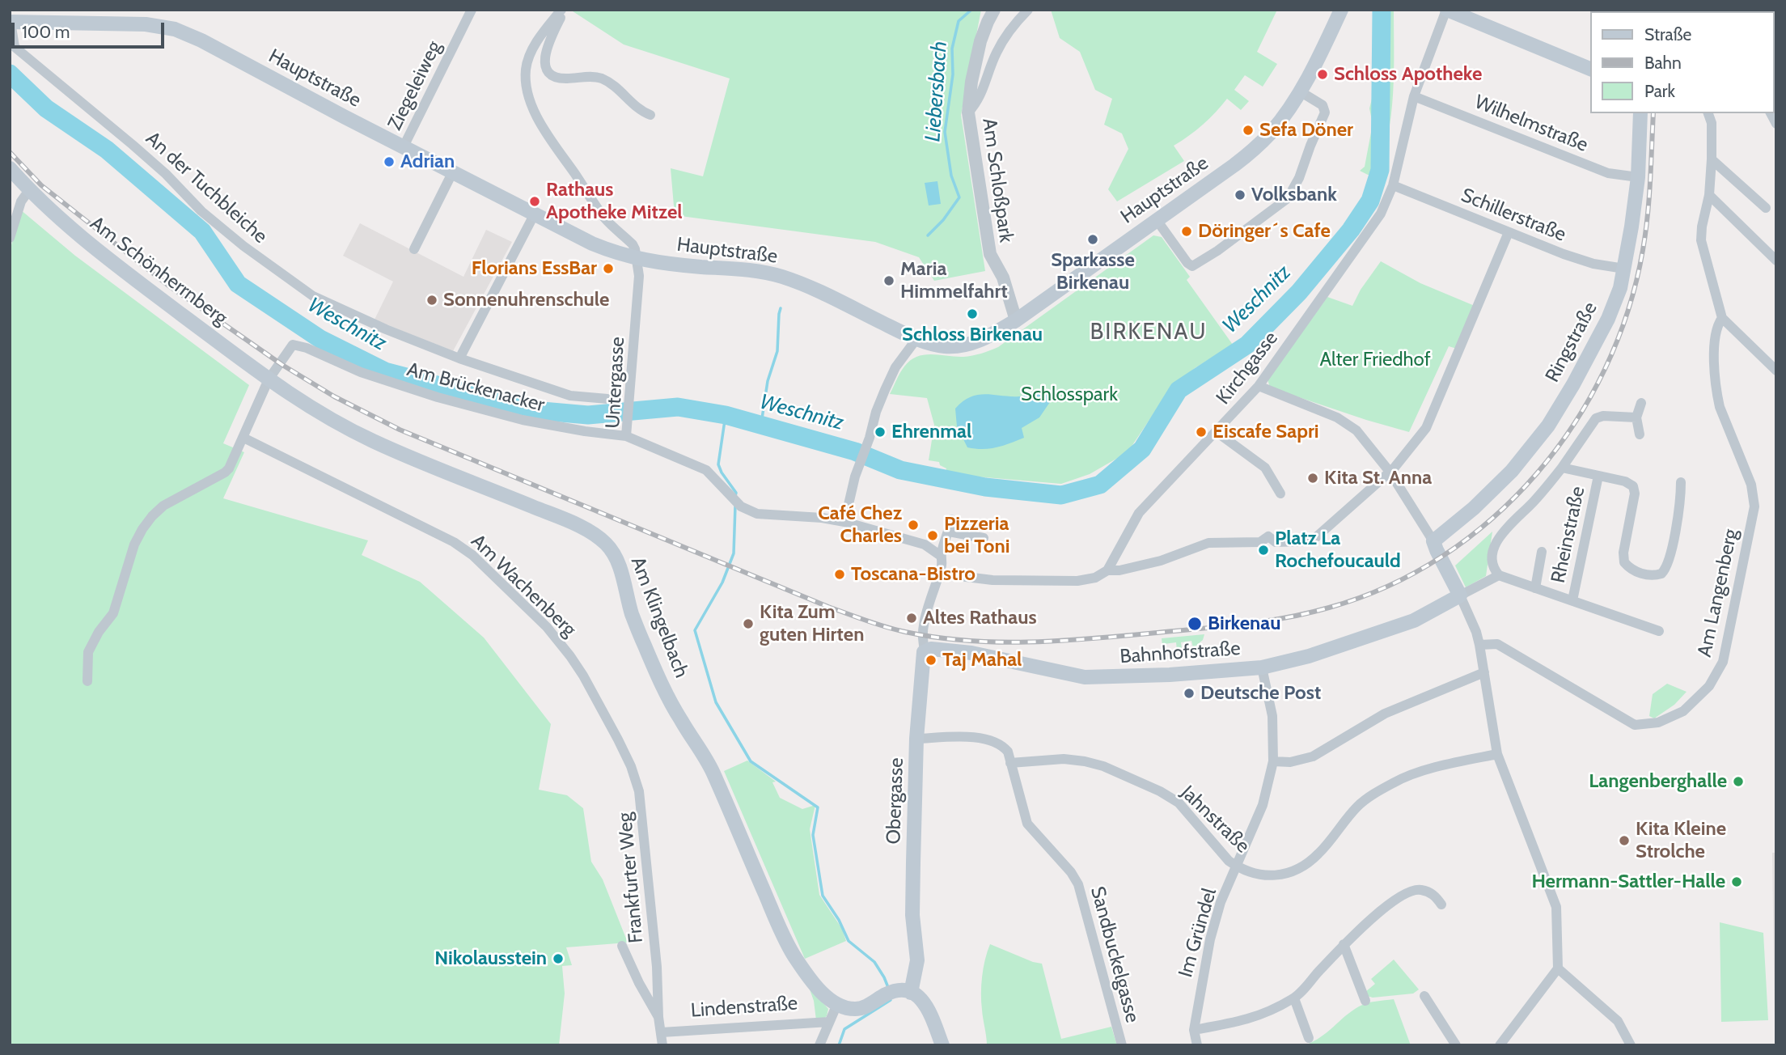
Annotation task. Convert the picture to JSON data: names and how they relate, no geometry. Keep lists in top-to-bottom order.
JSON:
{
  "streets": {
    "main road": [
      "Hauptstraße",
      "Am Schönherrnberg",
      "Ringstraße",
      "Am Klingelbach",
      "Bahnhofstraße",
      "Obergasse"
    ],
    "street": [
      "Ziegeleiweg",
      "Wilhelmstraße",
      "Am Schloßpark",
      "An der Tuchbleiche",
      "Schillerstraße",
      "Kirchgasse",
      "Untergasse",
      "Am Brückenacker",
      "Rheinstraße",
      "Am Wachenberg",
      "Am Langenberg",
      "Jahnstraße",
      "Frankfurter Weg",
      "Im Gründel",
      "Sandbuckelgasse",
      "Lindenstraße"
    ]
  },
  "crossings": [
    ["Hauptstraße", "Ziegeleiweg"],
    ["Hauptstraße", "Am Schloßpark"],
    ["Hauptstraße", "An der Tuchbleiche"],
    ["Hauptstraße", "Untergasse"],
    ["Wilhelmstraße", "Ringstraße"],
    ["Wilhelmstraße", "Kirchgasse"],
    ["Schillerstraße", "Ringstraße"],
    ["Schillerstraße", "Kirchgasse"],
    ["Am Schönherrnberg", "Am Brückenacker"],
    ["Am Schönherrnberg", "Am Klingelbach"],
    ["Untergasse", "Am Brückenacker"],
    ["Untergasse", "Obergasse"],
    ["Am Brückenacker", "Am Wachenberg"],
    ["Am Brückenacker", "Am Klingelbach"],
    ["Am Wachenberg", "Frankfurter Weg"],
    ["Bahnhofstraße", "Obergasse"],
    ["Bahnhofstraße", "Im Gründel"],
    ["Obergasse", "Sandbuckelgasse"],
    ["Jahnstraße", "Im Gründel"],
    ["Jahnstraße", "Sandbuckelgasse"]
  ],
  "districts": ["BIRKENAU"],
  "water": ["Liebersbach", "Weschnitz"],
  "parks": ["Alter Friedhof", "Schlosspark"],
  "places": [
    "Schloss Apotheke",
    "Sefa Döner",
    "Adrian",
    "Volksbank",
    "Rathaus Apotheke Mitzel",
    "Döringer´s Cafe",
    "Sparkasse Birkenau",
    "Florians EssBar",
    "Maria Himmelfahrt",
    "Sonnenuhrenschule",
    "Schloss Birkenau",
    "Ehrenmal",
    "Eiscafe Sapri",
    "Kita St. Anna",
    "Café Chez Charles",
    "Pizzeria bei Toni",
    "Platz La Rochefoucauld",
    "Toscana-Bistro",
    "Altes Rathaus",
    "Kita Zum guten Hirten",
    "Birkenau",
    "Taj Mahal",
    "Deutsche Post",
    "Langenberghalle",
    "Kita Kleine Strolche",
    "Hermann-Sattler-Halle",
    "Nikolausstein"
  ],
  "legend": ["Straße", "Bahn", "Park"],
  "scale_bar": "100 m"
}
